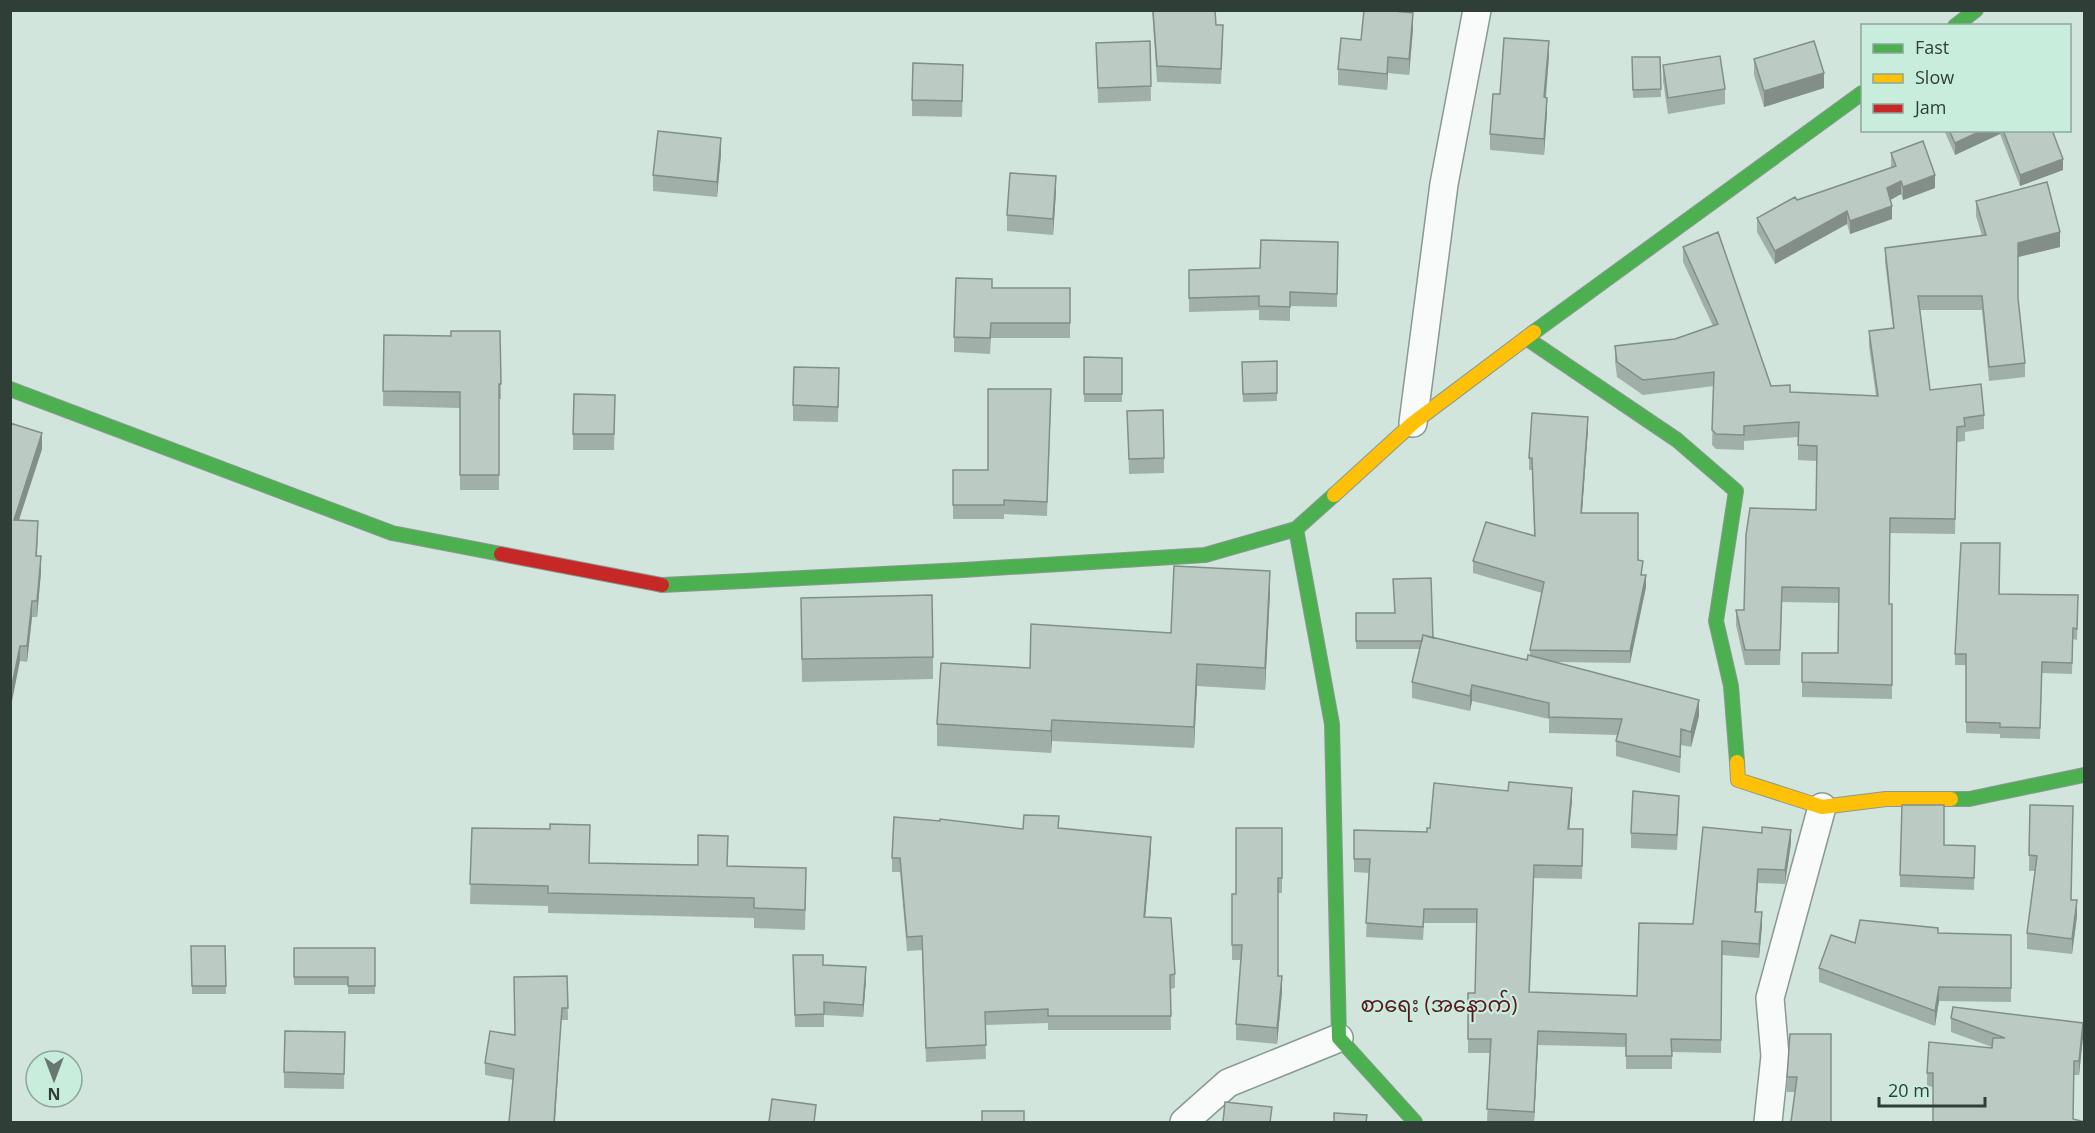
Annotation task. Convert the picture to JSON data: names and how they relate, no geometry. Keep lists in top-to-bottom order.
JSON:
{
  "districts": ["စာရေး (အနောက်)"],
  "legend": ["Fast", "Slow", "Jam"],
  "scale_bar": "20 m",
  "north": "bottom"
}
